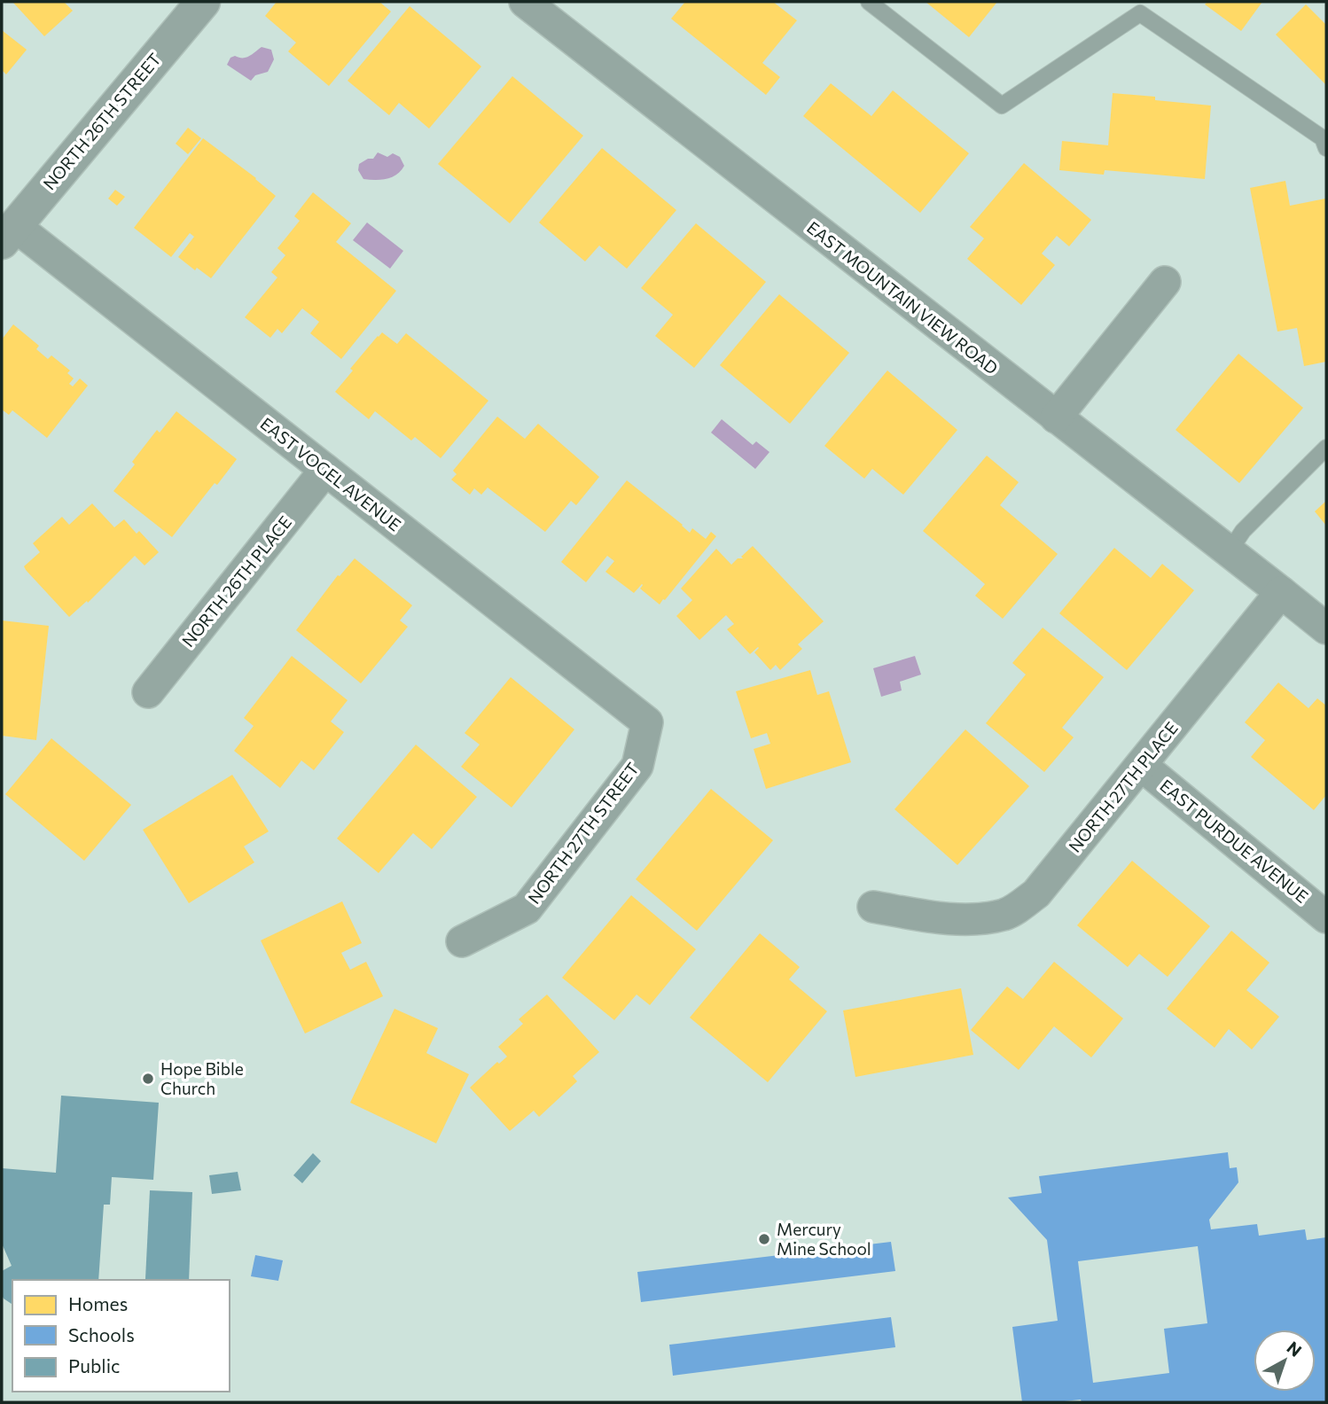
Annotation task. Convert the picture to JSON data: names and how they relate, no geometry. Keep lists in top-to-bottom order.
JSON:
{
  "streets": {
    "street": [
      "NORTH 26TH STREET",
      "EAST MOUNTAIN VIEW ROAD",
      "EAST VOGEL AVENUE",
      "NORTH 26TH PLACE",
      "NORTH 27TH PLACE",
      "NORTH 27TH STREET",
      "EAST PURDUE AVENUE"
    ]
  },
  "crossings": [
    ["NORTH 26TH STREET", "EAST VOGEL AVENUE"],
    ["EAST MOUNTAIN VIEW ROAD", "NORTH 27TH PLACE"],
    ["EAST VOGEL AVENUE", "NORTH 26TH PLACE"],
    ["EAST VOGEL AVENUE", "NORTH 27TH STREET"],
    ["NORTH 27TH PLACE", "EAST PURDUE AVENUE"]
  ],
  "places": ["Hope Bible Church", "Mercury Mine School"],
  "legend": ["Homes", "Schools", "Public"],
  "north": "top right"
}
